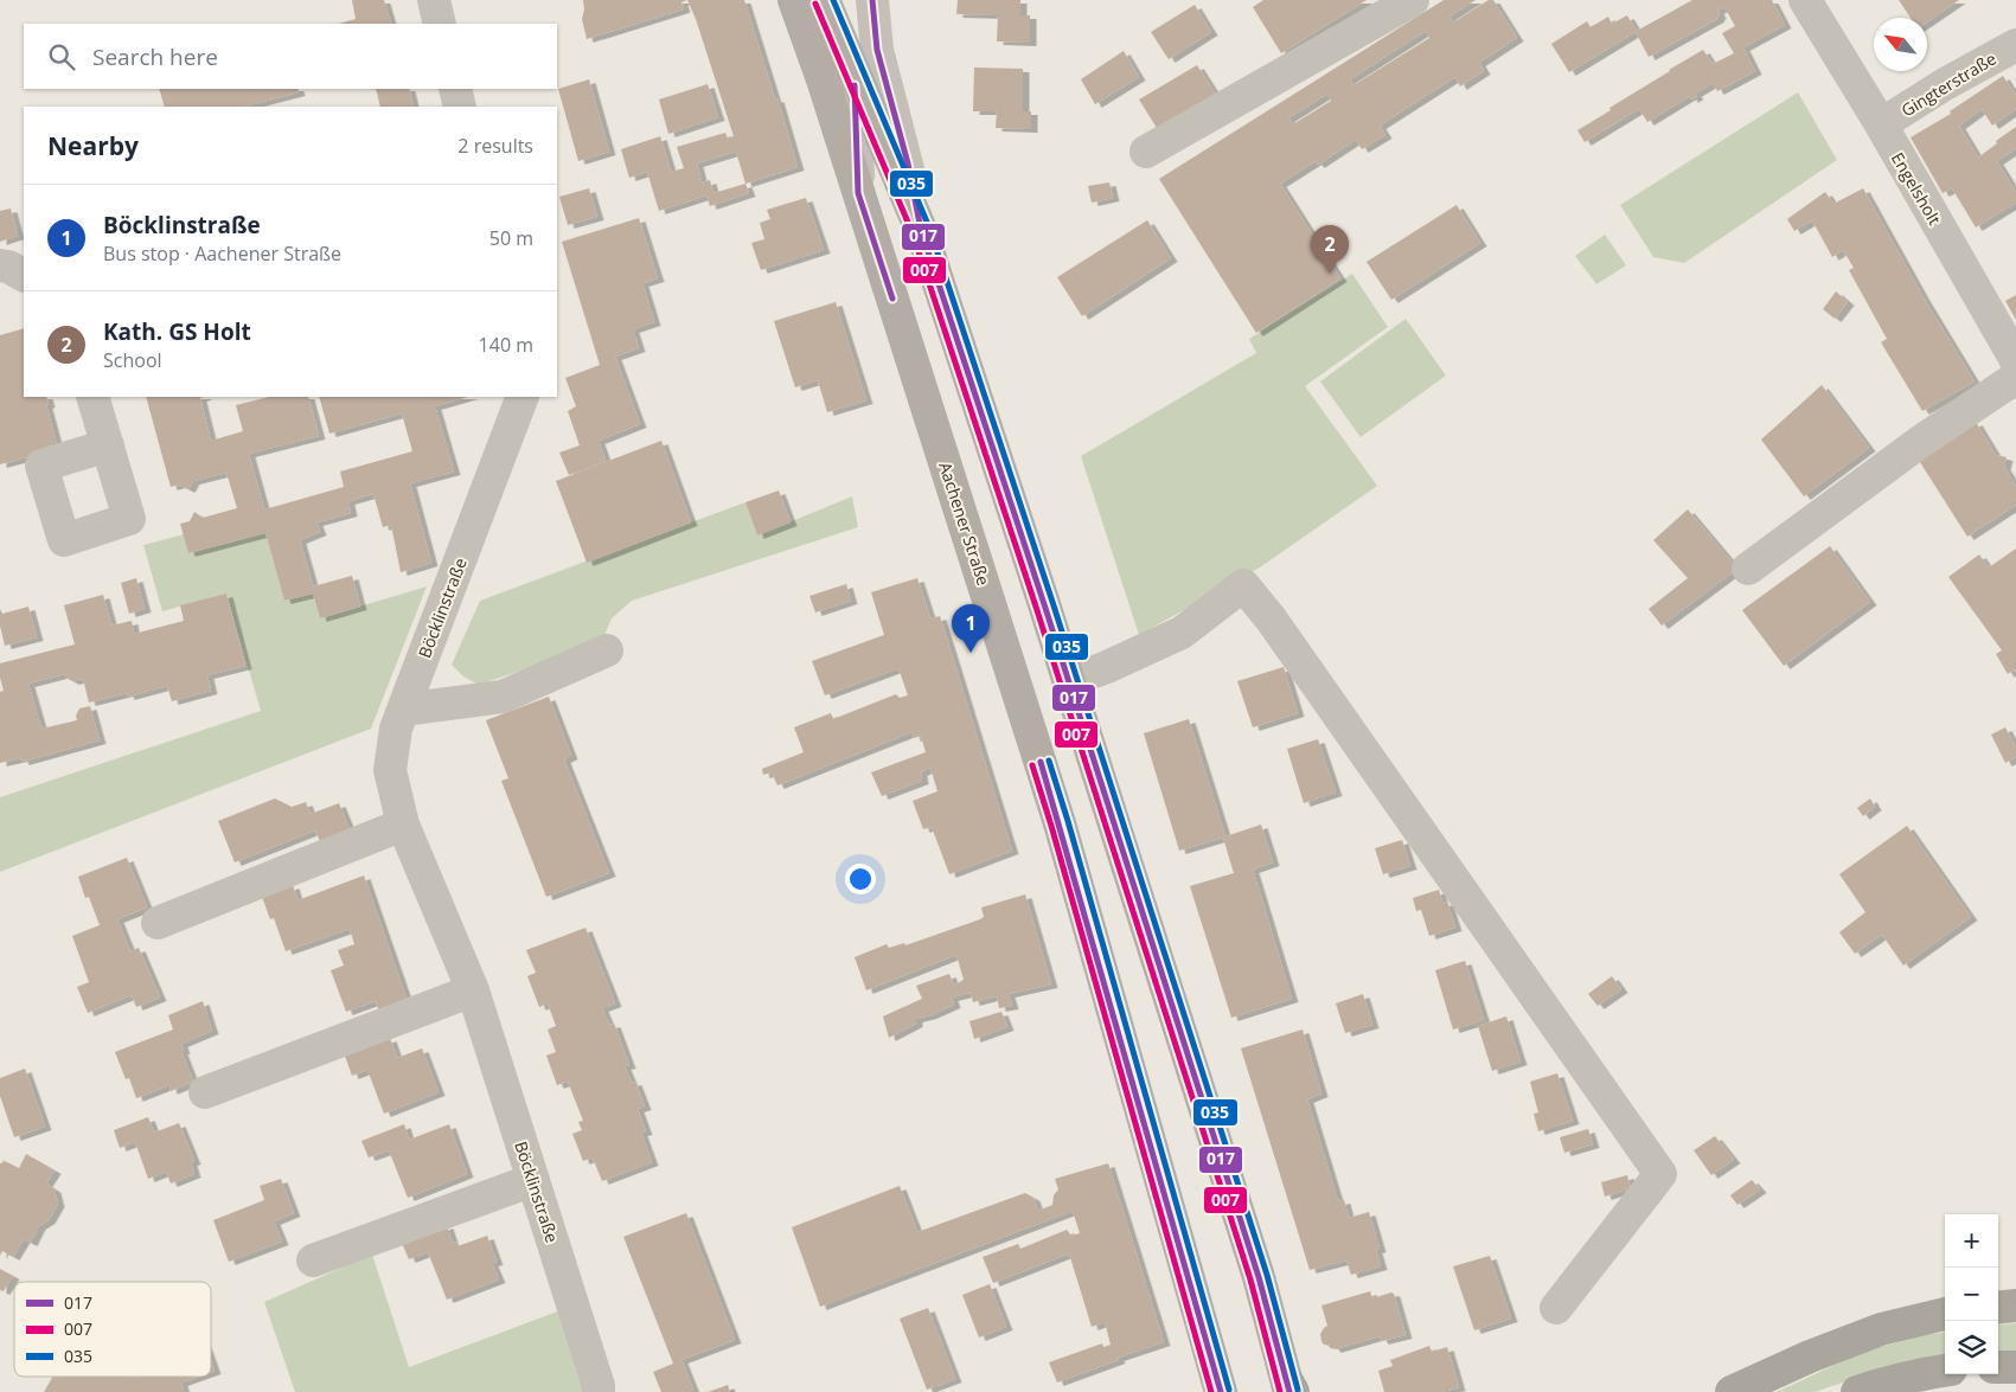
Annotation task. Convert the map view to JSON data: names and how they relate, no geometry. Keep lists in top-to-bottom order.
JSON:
{
  "streets": {
    "main road": ["Aachener Straße"],
    "street": ["Gingterstraße", "Engelsholt", "Böcklinstraße"]
  },
  "crossings": [
    ["Gingterstraße", "Engelsholt"]
  ],
  "lines": ["transit line 017", "transit line 035", "transit line 007"],
  "legend": ["017", "007", "035"],
  "north": "top left",
  "page": {
    "search": "Search here",
    "heading": ["Nearby", "2 results"],
    "list": [
      {
        "mark": "1",
        "name": "Böcklinstraße",
        "note": "Bus stop · Aachener Straße",
        "value": "50 m"
      },
      {
        "mark": "2",
        "name": "Kath. GS Holt",
        "note": "School",
        "value": "140 m"
      }
    ],
    "pins": ["2", "1"],
    "map_buttons": ["+", "−"]
  }
}
